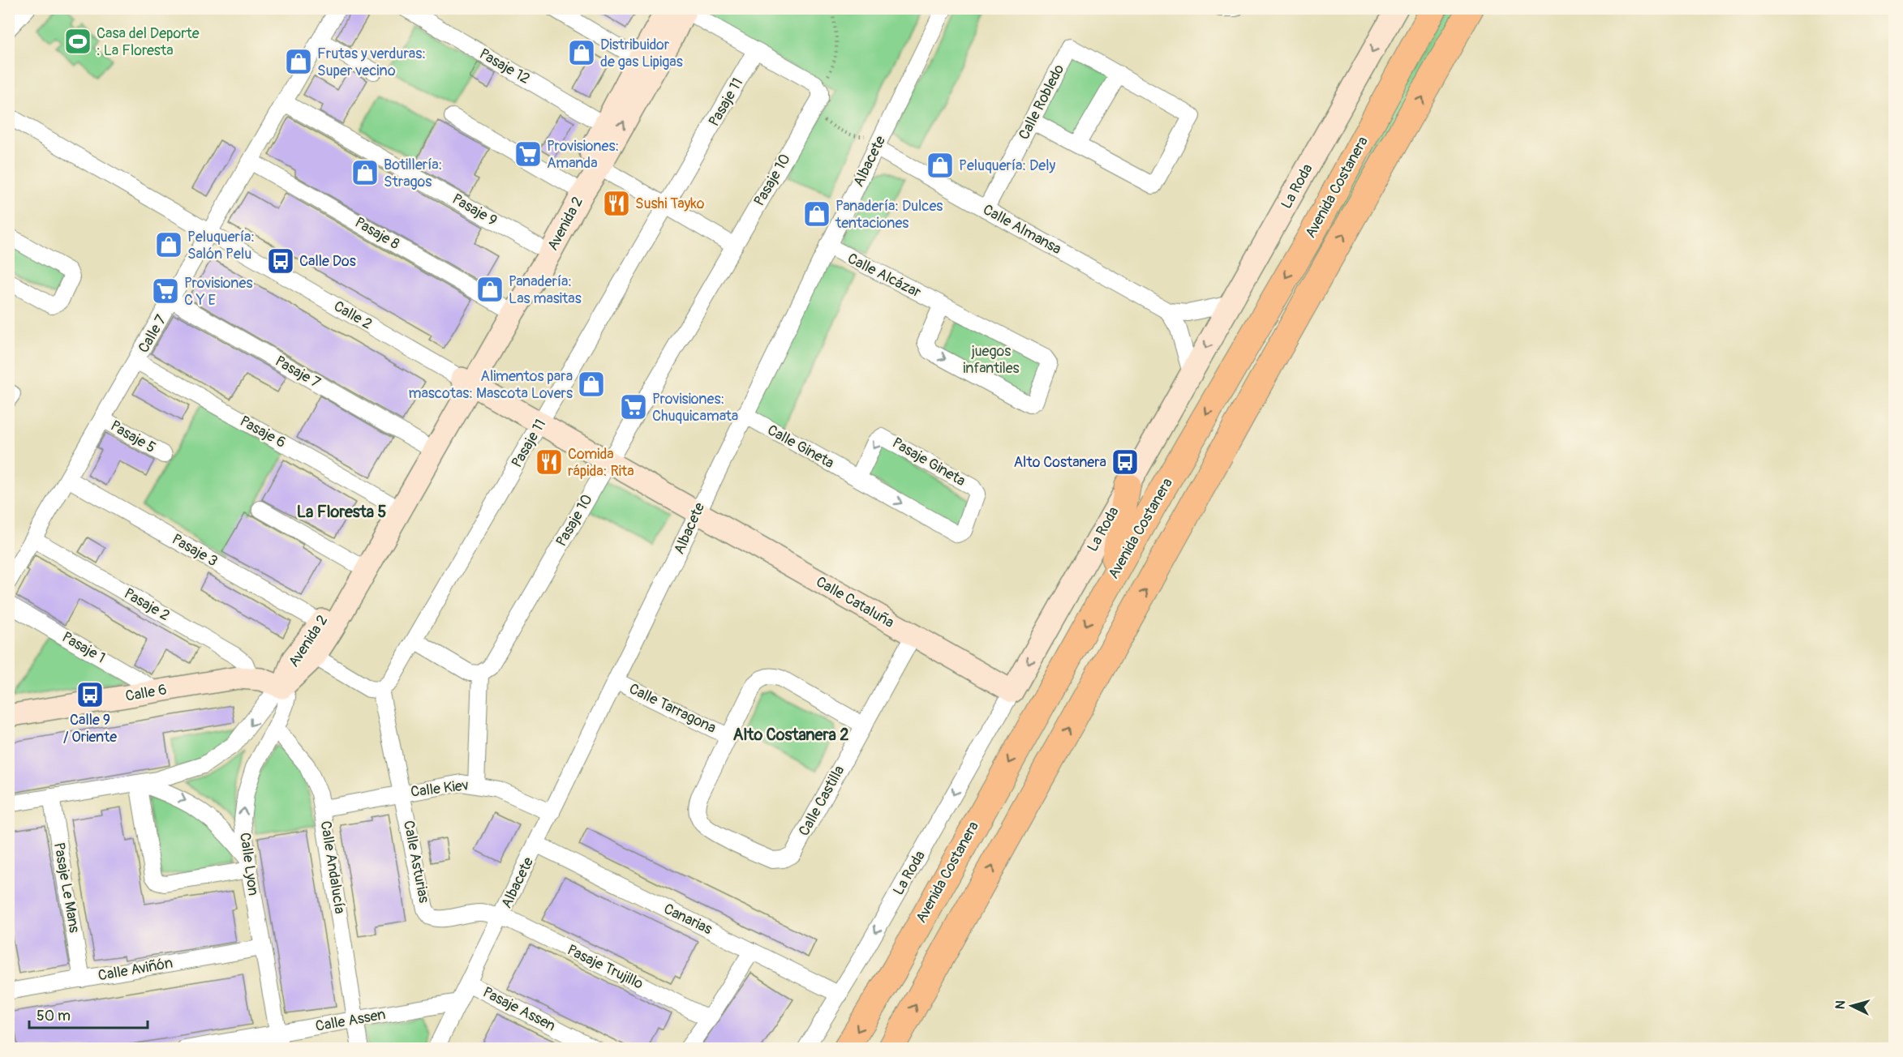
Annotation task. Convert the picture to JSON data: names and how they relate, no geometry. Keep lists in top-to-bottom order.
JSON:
{
  "streets": {
    "main road": ["Avenida Costanera"],
    "street": [
      "Pasaje 12",
      "Pasaje 11",
      "Calle Robledo",
      "Albacete",
      "Pasaje 10",
      "La Roda",
      "Pasaje 9",
      "Avenida 2",
      "Calle Almansa",
      "Pasaje 8",
      "Calle Alcázar",
      "Calle 2",
      "Calle 7",
      "Pasaje 7",
      "Pasaje 6",
      "Pasaje 5",
      "Calle Gineta",
      "Pasaje Gineta",
      "Pasaje 3",
      "Calle Cataluña",
      "Pasaje 2",
      "Pasaje 1",
      "Calle 6",
      "Calle Tarragona",
      "Calle Kiev",
      "Calle Castilla",
      "Calle Asturias",
      "Calle Lyon",
      "Calle Andalucía",
      "Pasaje Le Mans",
      "Canarias",
      "Pasaje Trujillo",
      "Calle Aviñón",
      "Pasaje Assen",
      "Calle Assen"
    ]
  },
  "crossings": [
    ["Pasaje 12", "Avenida 2"],
    ["Pasaje 11", "Calle 2"],
    ["Calle Robledo", "Calle Almansa"],
    ["Albacete", "Calle Almansa"],
    ["Albacete", "Calle Alcázar"],
    ["Albacete", "Calle 2"],
    ["Albacete", "Calle Gineta"],
    ["Albacete", "Calle Cataluña"],
    ["Albacete", "Calle Tarragona"],
    ["Albacete", "Calle Kiev"],
    ["Albacete", "Calle Asturias"],
    ["Albacete", "Canarias"],
    ["Albacete", "Pasaje Trujillo"],
    ["Albacete", "Pasaje Assen"],
    ["Albacete", "Calle Assen"],
    ["Pasaje 10", "Calle 2"],
    ["La Roda", "Calle Almansa"],
    ["La Roda", "Calle Cataluña"],
    ["La Roda", "Canarias"],
    ["Pasaje 9", "Avenida 2"],
    ["Pasaje 9", "Calle 7"],
    ["Avenida 2", "Pasaje 8"],
    ["Avenida 2", "Calle 2"],
    ["Avenida 2", "Pasaje 7"],
    ["Avenida 2", "Pasaje 6"],
    ["Avenida 2", "Pasaje 3"],
    ["Avenida 2", "Calle 6"],
    ["Avenida 2", "Calle Lyon"],
    ["Pasaje 8", "Calle 7"],
    ["Calle 2", "Calle 7"],
    ["Calle 2", "Calle Cataluña"],
    ["Calle 7", "Pasaje 7"],
    ["Calle 7", "Pasaje 6"],
    ["Calle 7", "Pasaje 5"],
    ["Calle 7", "Pasaje 3"],
    ["Calle 7", "Pasaje 2"],
    ["Calle Gineta", "Pasaje Gineta"],
    ["Calle Cataluña", "Calle Castilla"],
    ["Pasaje 2", "Calle 6"],
    ["Pasaje 1", "Calle 6"],
    ["Calle 6", "Calle Lyon"],
    ["Calle Tarragona", "Calle Castilla"],
    ["Calle Kiev", "Calle Asturias"],
    ["Calle Kiev", "Calle Andalucía"],
    ["Calle Asturias", "Pasaje Trujillo"],
    ["Calle Lyon", "Calle Andalucía"],
    ["Calle Lyon", "Calle Aviñón"],
    ["Calle Lyon", "Calle Assen"],
    ["Calle Andalucía", "Calle Assen"],
    ["Pasaje Le Mans", "Calle Aviñón"]
  ],
  "one_way": ["La Roda", "Calle Lyon"],
  "districts": ["La Floresta 5", "Alto Costanera 2"],
  "parks": ["juegos infantiles"],
  "places": {
    "sports": ["Casa del Deporte : La Floresta"],
    "shop": [
      "Distribuidor de gas Lipigas",
      "Frutas y verduras: Super vecino",
      "Peluquería: Dely",
      "Botillería: Stragos",
      "Panadería: Dulces tentaciones",
      "Peluquería: Salón Pelu",
      "Panadería: Las masitas",
      "Alimentos para mascotas: Mascota Lovers"
    ],
    "supermarket": ["Provisiones: Amanda", "Provisiones C Y E", "Provisiones: Chuquicamata"],
    "restaurant": ["Sushi Tayko", "Comida rápida: Rita"],
    "bus stop": ["Calle Dos", "Alto Costanera", "Calle 9 / Oriente"]
  },
  "scale_bar": "50 m",
  "north": "left"
}
